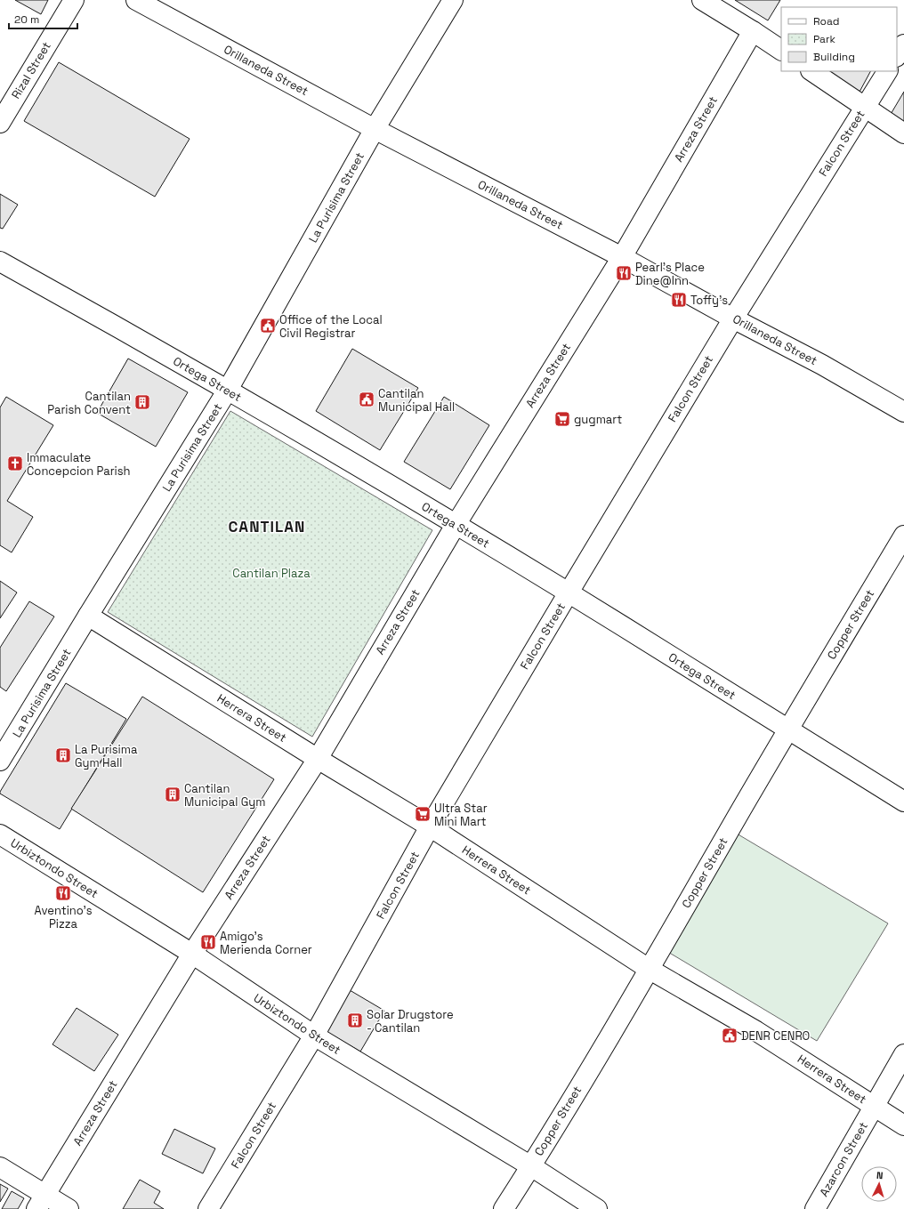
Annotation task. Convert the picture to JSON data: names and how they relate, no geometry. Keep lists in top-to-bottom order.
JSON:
{
  "streets": {
    "street": [
      "Rizal Street",
      "Orillaneda Street",
      "Arreza Street",
      "Falcon Street",
      "La Purisima Street",
      "Ortega Street",
      "Copper Street",
      "Herrera Street",
      "Urbiztondo Street",
      "Azarcon Street"
    ]
  },
  "crossings": [
    ["Orillaneda Street", "Arreza Street"],
    ["Orillaneda Street", "Falcon Street"],
    ["Orillaneda Street", "La Purisima Street"],
    ["Arreza Street", "Ortega Street"],
    ["Arreza Street", "Herrera Street"],
    ["Arreza Street", "Urbiztondo Street"],
    ["Falcon Street", "Ortega Street"],
    ["Falcon Street", "Herrera Street"],
    ["Falcon Street", "Urbiztondo Street"],
    ["La Purisima Street", "Ortega Street"],
    ["La Purisima Street", "Herrera Street"],
    ["Ortega Street", "Copper Street"],
    ["Copper Street", "Herrera Street"],
    ["Copper Street", "Urbiztondo Street"],
    ["Herrera Street", "Azarcon Street"]
  ],
  "districts": ["CANTILAN"],
  "parks": ["Cantilan Plaza"],
  "places": {
    "restaurant": [
      "Pearl's Place Dine@Inn",
      "Toffy's",
      "Aventino's Pizza",
      "Amigo's Merienda Corner"
    ],
    "public building": ["Office of the Local Civil Registrar", "Cantilan Municipal Hall", "DENR CENRO"],
    "building": [
      "Cantilan Parish Convent",
      "La Purisima Gym Hall",
      "Cantilan Municipal Gym",
      "Solar Drugstore - Cantilan"
    ],
    "supermarket": ["gugmart", "Ultra Star Mini Mart"],
    "church": ["Immaculate Concepcion Parish"]
  },
  "legend": ["Road", "Park", "Building"],
  "scale_bar": "20 m",
  "north": "top"
}
